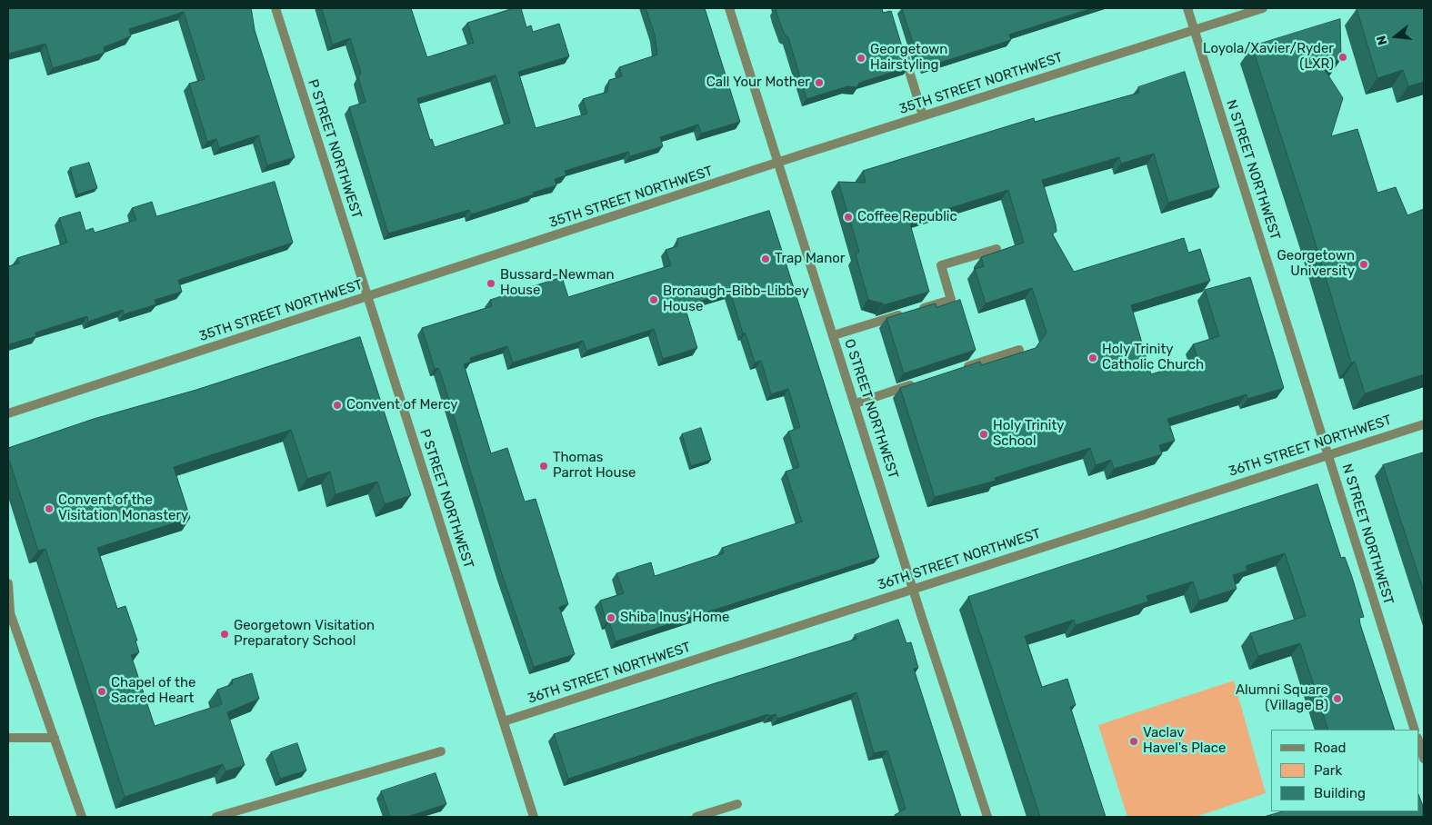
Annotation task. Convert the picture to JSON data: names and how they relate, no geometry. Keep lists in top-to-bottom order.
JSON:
{
  "streets": {
    "street": [
      "35TH STREET NORTHWEST",
      "P STREET NORTHWEST",
      "N STREET NORTHWEST",
      "O STREET NORTHWEST",
      "36TH STREET NORTHWEST"
    ]
  },
  "crossings": [
    ["35TH STREET NORTHWEST", "P STREET NORTHWEST"],
    ["35TH STREET NORTHWEST", "N STREET NORTHWEST"],
    ["35TH STREET NORTHWEST", "O STREET NORTHWEST"],
    ["P STREET NORTHWEST", "36TH STREET NORTHWEST"],
    ["N STREET NORTHWEST", "36TH STREET NORTHWEST"],
    ["O STREET NORTHWEST", "36TH STREET NORTHWEST"]
  ],
  "places": [
    "Loyola/Xavier/Ryder (LXR)",
    "Georgetown Hairstyling",
    "Call Your Mother",
    "Coffee Republic",
    "Trap Manor",
    "Georgetown University",
    "Bussard-Newman House",
    "Bronaugh-Bibb-Libbey House",
    "Holy Trinity Catholic Church",
    "Convent of Mercy",
    "Holy Trinity School",
    "Thomas Parrot House",
    "Convent of the Visitation Monastery",
    "Shiba Inus' Home",
    "Georgetown Visitation Preparatory School",
    "Chapel of the Sacred Heart",
    "Alumni Square (Village B)",
    "Vaclav Havel's Place"
  ],
  "legend": ["Road", "Park", "Building"],
  "north": "left"
}
